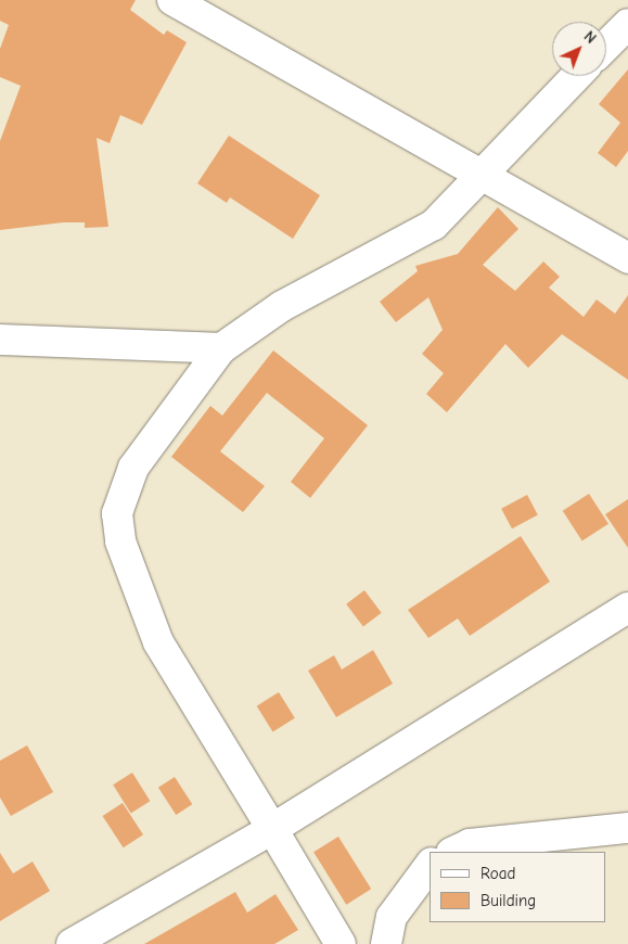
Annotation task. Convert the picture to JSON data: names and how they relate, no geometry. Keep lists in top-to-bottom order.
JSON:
{
  "legend": ["Road", "Building"],
  "north": "top right"
}
